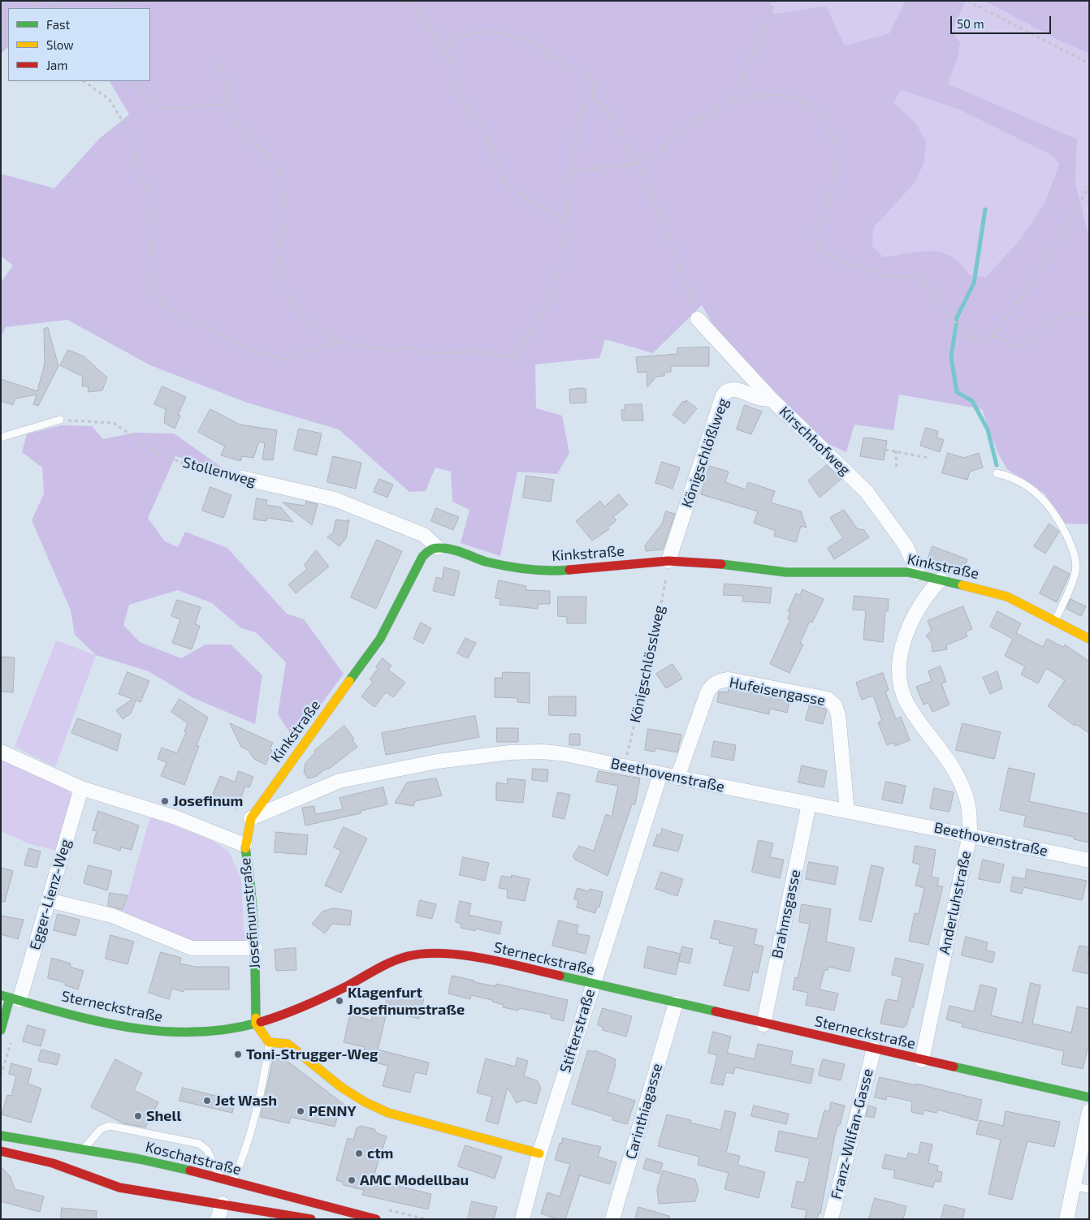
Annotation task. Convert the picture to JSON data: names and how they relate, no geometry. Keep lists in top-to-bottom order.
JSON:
{
  "streets": {
    "street": [
      "Kirschhofweg",
      "Königschlößlweg",
      "Stollenweg",
      "Kinkstraße",
      "Hufeisengasse",
      "Beethovenstraße",
      "Egger-Lienz-Weg",
      "Anderluhstraße",
      "Josefinumstraße",
      "Brahmsgasse",
      "Sterneckstraße",
      "Stifterstraße",
      "Carinthiagasse",
      "Franz-Wilfan-Gasse",
      "Koschatstraße"
    ],
    "path": ["Königschlösslweg"]
  },
  "crossings": [
    ["Kirschhofweg", "Königschlößlweg"],
    ["Kirschhofweg", "Kinkstraße"],
    ["Königschlößlweg", "Kinkstraße"],
    ["Königschlößlweg", "Königschlösslweg"],
    ["Stollenweg", "Kinkstraße"],
    ["Kinkstraße", "Königschlösslweg"],
    ["Kinkstraße", "Beethovenstraße"],
    ["Kinkstraße", "Anderluhstraße"],
    ["Kinkstraße", "Josefinumstraße"],
    ["Königschlösslweg", "Beethovenstraße"],
    ["Hufeisengasse", "Beethovenstraße"],
    ["Beethovenstraße", "Anderluhstraße"],
    ["Beethovenstraße", "Brahmsgasse"],
    ["Beethovenstraße", "Stifterstraße"],
    ["Egger-Lienz-Weg", "Josefinumstraße"],
    ["Egger-Lienz-Weg", "Sterneckstraße"],
    ["Anderluhstraße", "Sterneckstraße"],
    ["Josefinumstraße", "Sterneckstraße"],
    ["Brahmsgasse", "Sterneckstraße"],
    ["Sterneckstraße", "Stifterstraße"],
    ["Sterneckstraße", "Carinthiagasse"],
    ["Sterneckstraße", "Franz-Wilfan-Gasse"]
  ],
  "places": [
    "Josefinum",
    "Klagenfurt Josefinumstraße",
    "Toni-Strugger-Weg",
    "Jet Wash",
    "PENNY",
    "Shell",
    "ctm",
    "AMC Modellbau"
  ],
  "legend": ["Fast", "Slow", "Jam"],
  "scale_bar": "50 m"
}
